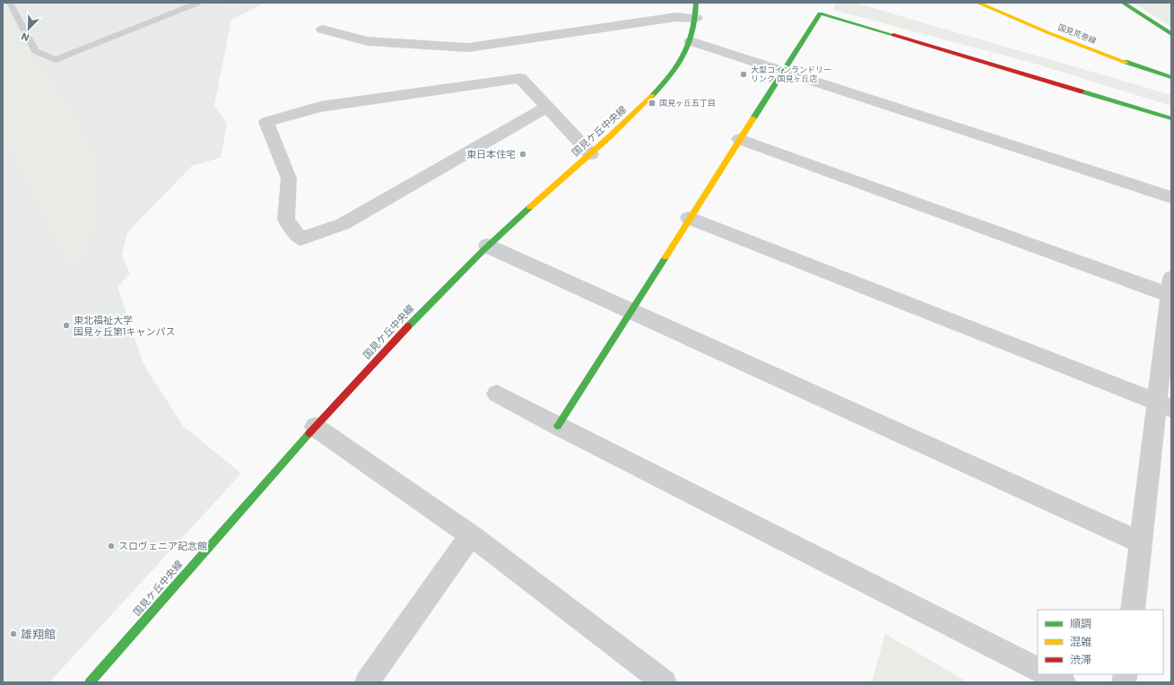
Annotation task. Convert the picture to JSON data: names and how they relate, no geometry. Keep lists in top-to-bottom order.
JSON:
{
  "streets": {
    "street": ["国見荒巻線", "国見ケ丘中央線"]
  },
  "places": {
    "other": [
      "大型コインランドリー リンク 国見ヶ丘店",
      "東日本住宅",
      "東北福祉大学 国見ヶ丘第1キャンパス",
      "スロヴェニア記念館",
      "雄翔館"
    ],
    "transit": ["国見ヶ丘五丁目"]
  },
  "legend": ["順調", "混雑", "渋滞"],
  "north": "bottom left"
}
